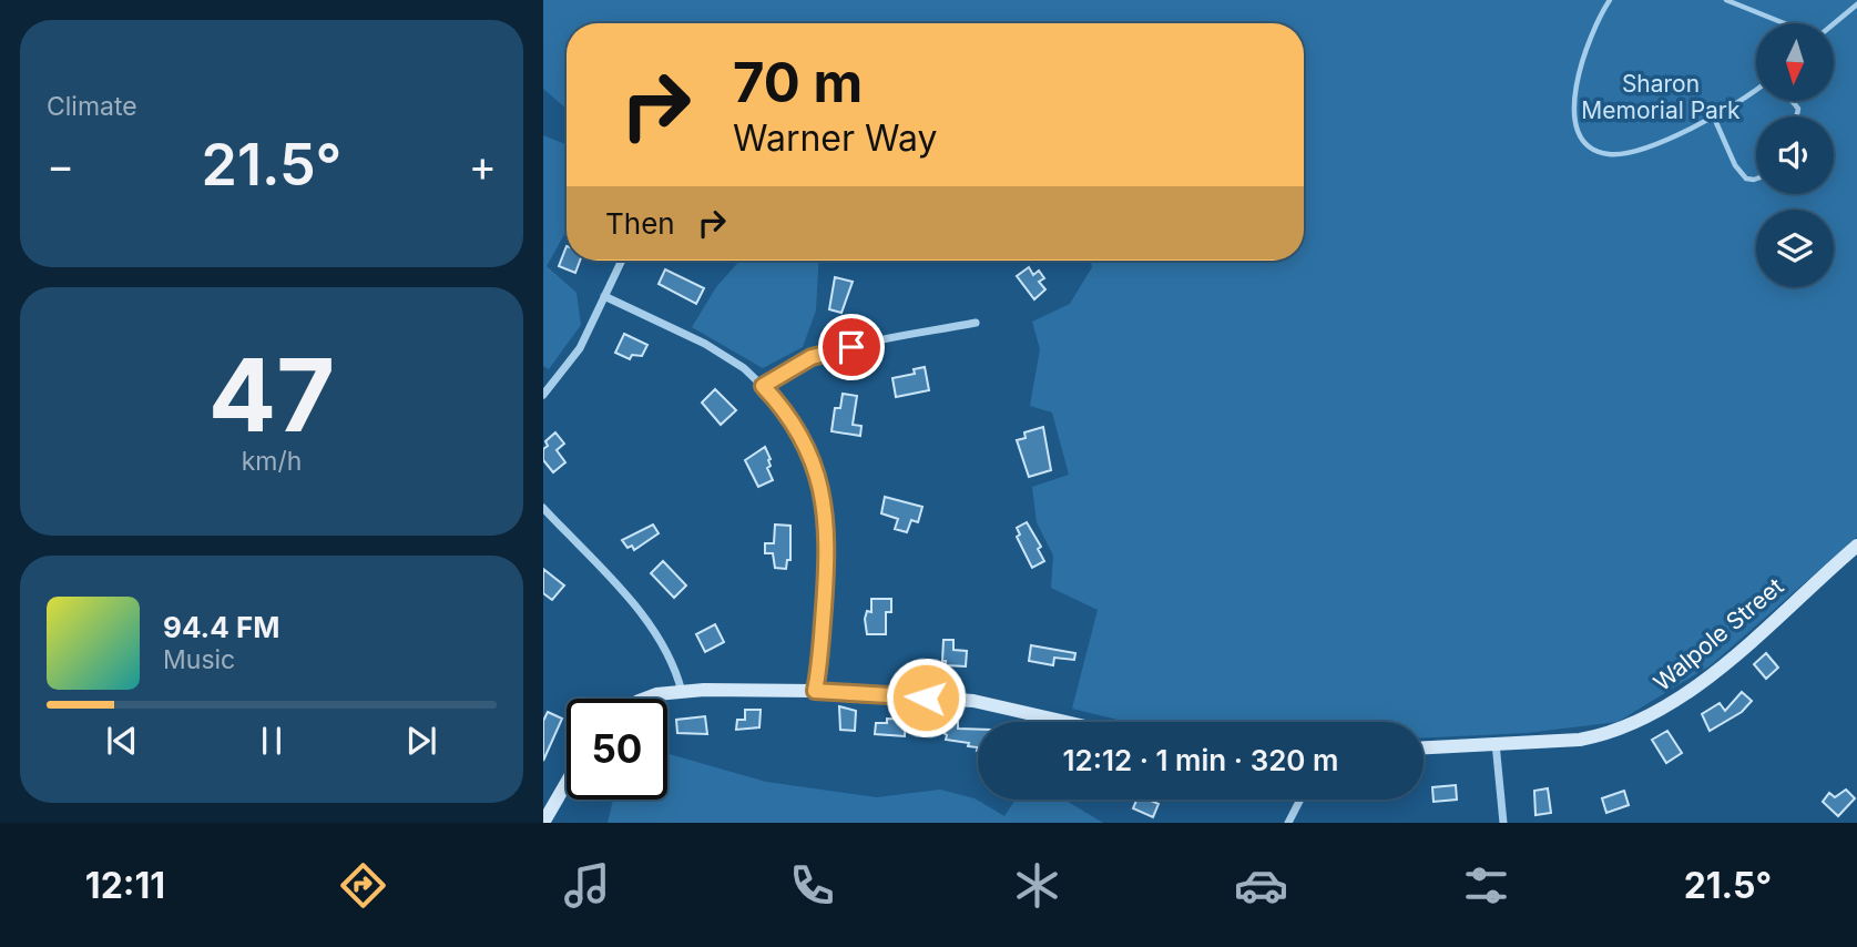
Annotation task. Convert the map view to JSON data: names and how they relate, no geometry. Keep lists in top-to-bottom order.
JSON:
{
  "streets": {
    "main road": ["Walpole Street"]
  },
  "parks": ["Sharon Memorial Park"],
  "north": "bottom",
  "page": {
    "tile": [
      "Climate",
      ["47", "km/h"]
    ],
    "turn": ["70 m", "Warner Way"],
    "heat": ["−", "21.5°", "+"],
    "then": "Then",
    "song": ["94.4 FM", "Music"],
    "limit": "50",
    "trip": "12:12 · 1 min · 320 m",
    "tabs": ["12:11", "21.5°"]
  }
}
